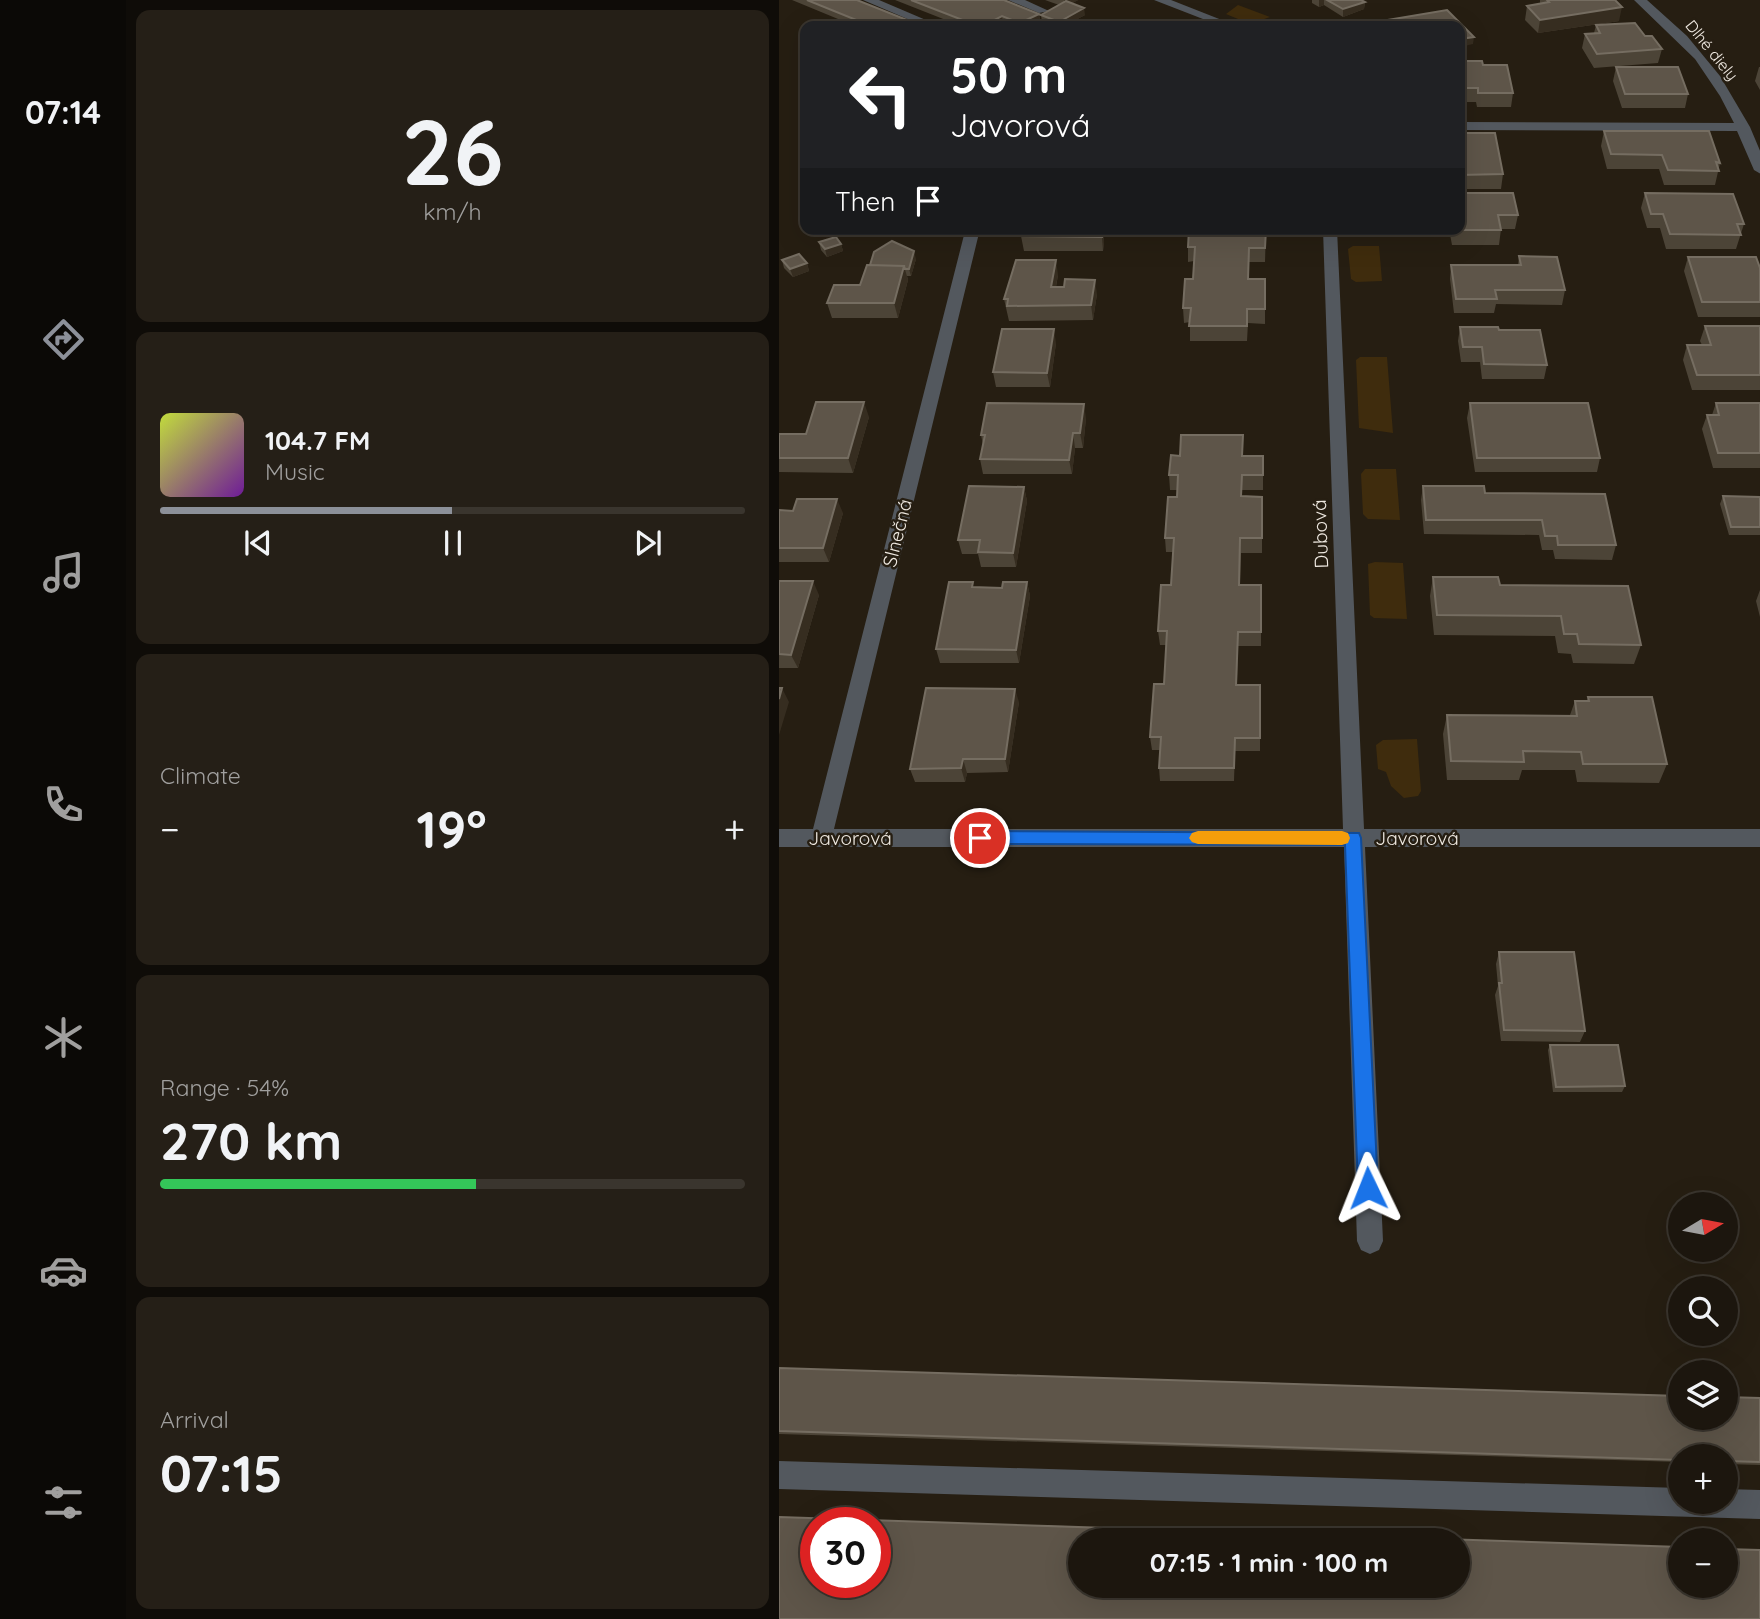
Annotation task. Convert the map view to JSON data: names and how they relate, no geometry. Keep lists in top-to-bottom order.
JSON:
{
  "streets": {
    "street": [
      "Dlhé diely",
      "Slnečná",
      "Dubová",
      "Javorová"
    ]
  },
  "crossings": [
    ["Slnečná", "Javorová"],
    ["Dubová", "Javorová"]
  ],
  "north": "right",
  "page": {
    "tabs": "07:14",
    "tile": [
      ["26", "km/h"],
      "Climate",
      ["Range · 54%", "270 km"],
      ["Arrival", "07:15"]
    ],
    "turn": ["50 m", "Javorová"],
    "then": "Then",
    "song": ["104.7 FM", "Music"],
    "heat": ["−", "19°", "+"],
    "map_buttons": ["+", "−"],
    "limit": "30",
    "trip": "07:15 · 1 min · 100 m"
  }
}
